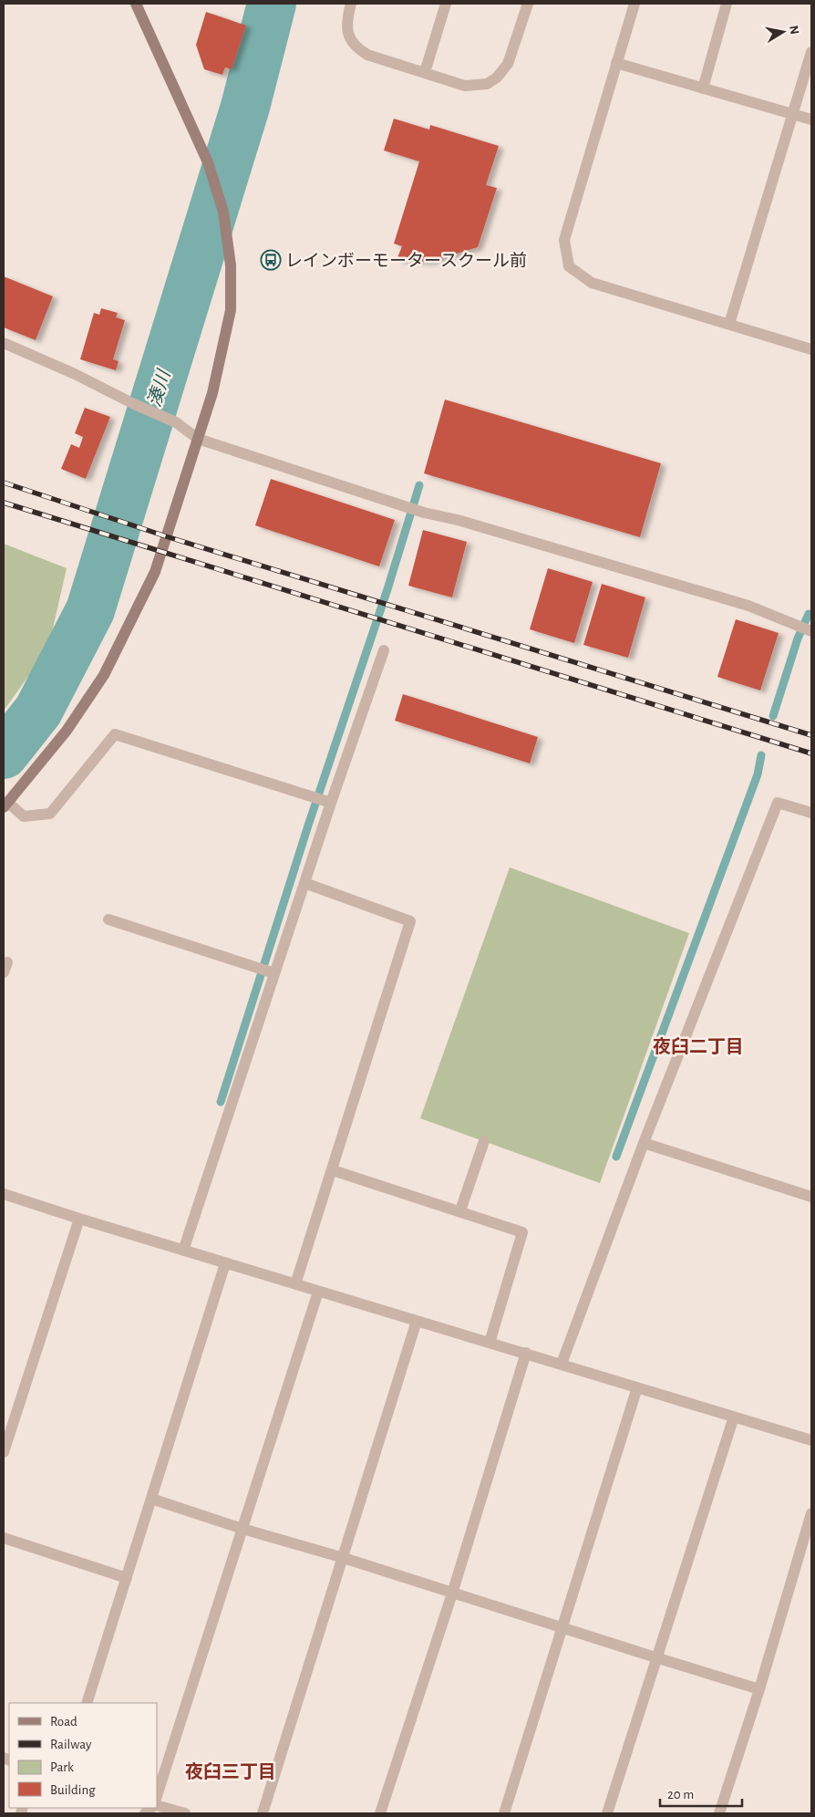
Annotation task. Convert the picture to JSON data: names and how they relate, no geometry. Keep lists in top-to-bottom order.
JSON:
{
  "districts": ["夜臼二丁目", "夜臼三丁目"],
  "water": ["湊川"],
  "places": {
    "bus stop": ["レインボーモータースクール前"]
  },
  "legend": [
    "Road",
    "Railway",
    "Park",
    "Building"
  ],
  "scale_bar": "20 m",
  "north": "right"
}
